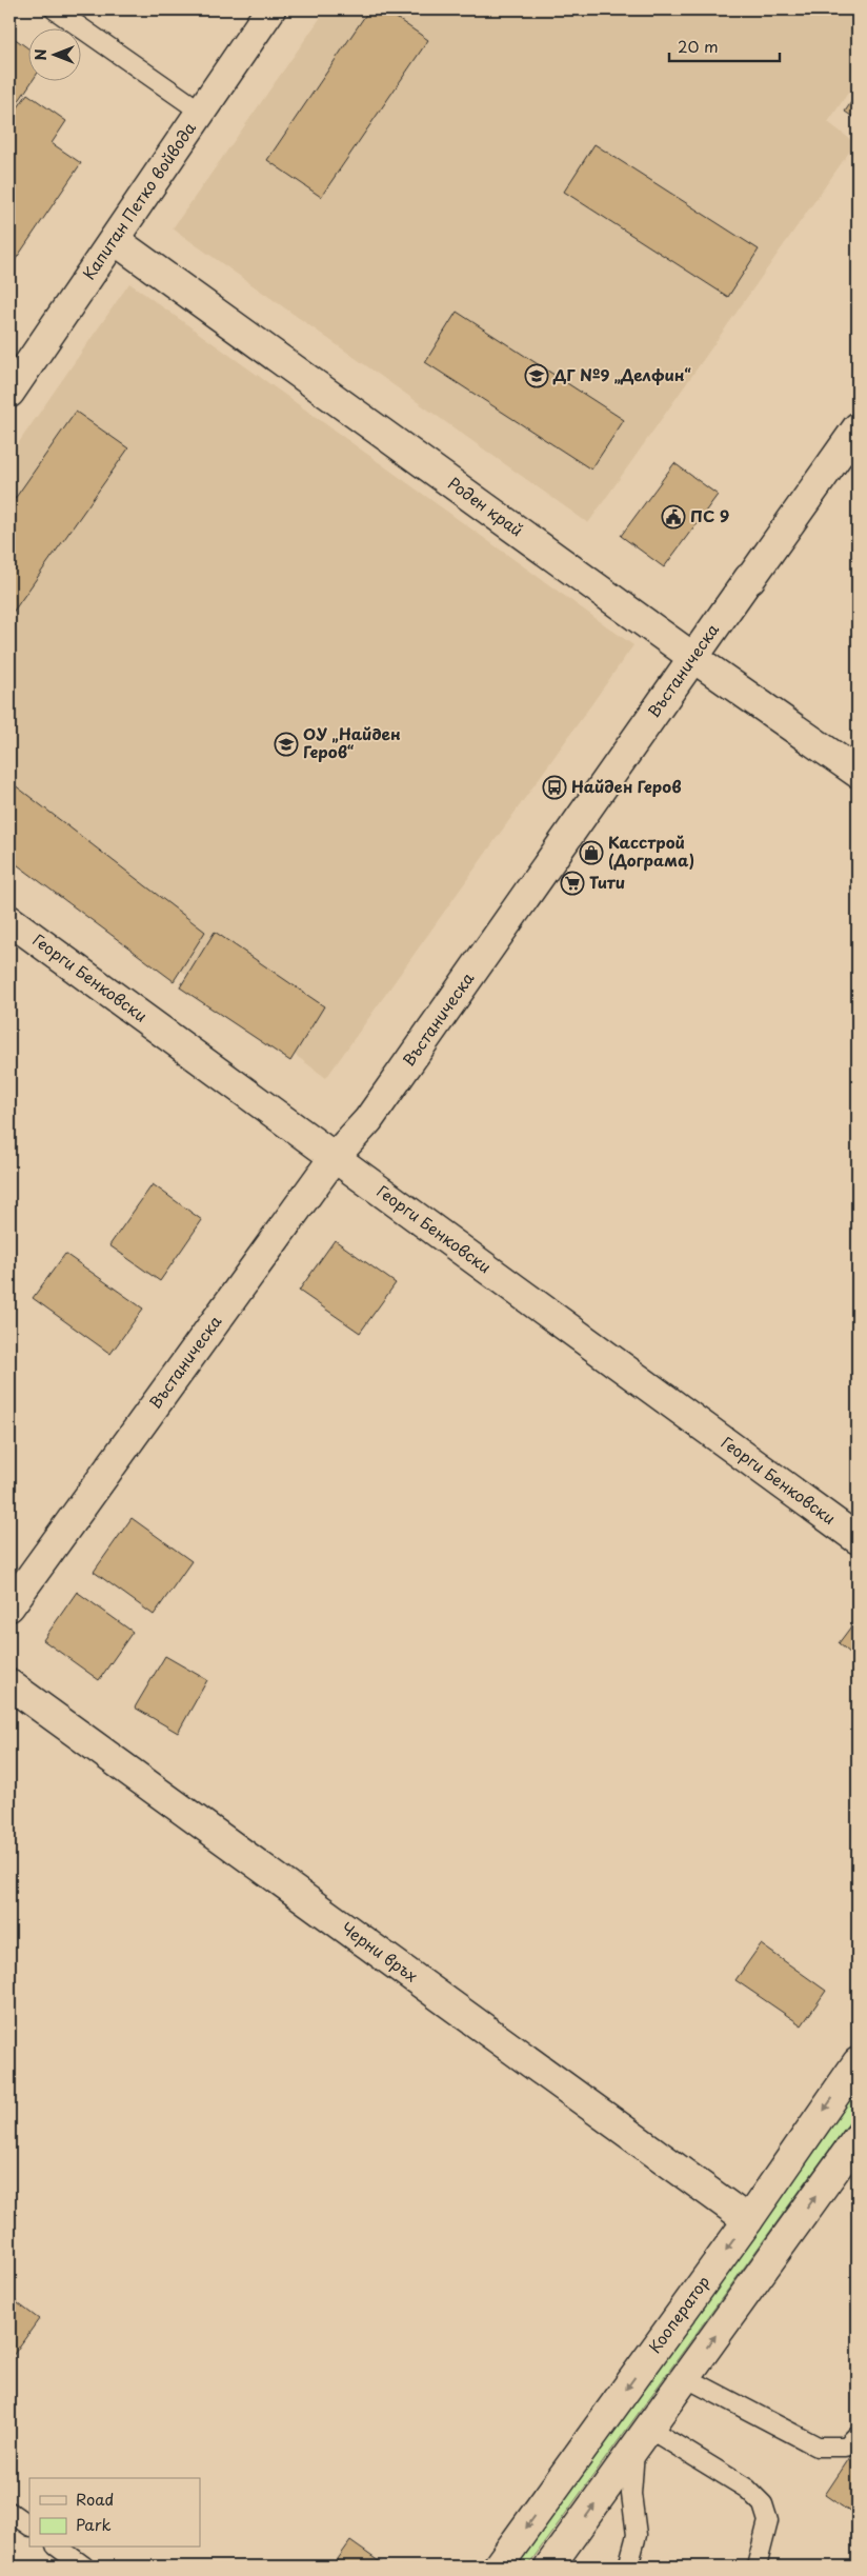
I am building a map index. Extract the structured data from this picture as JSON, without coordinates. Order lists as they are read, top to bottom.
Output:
{
  "streets": {
    "street": [
      "Капитан Петко войвода",
      "Роден край",
      "Въстаническа",
      "Георги Бенковски",
      "Черни връх",
      "Кооператор"
    ]
  },
  "crossings": [
    ["Капитан Петко войвода", "Роден край"],
    ["Роден край", "Въстаническа"],
    ["Въстаническа", "Георги Бенковски"],
    ["Черни връх", "Кооператор"]
  ],
  "places": {
    "school or university": ["ДГ №9 „Делфин“", "ОУ „Найден Геров“"],
    "public building": ["ПС 9"],
    "bus stop": ["Найден Геров"],
    "shop": ["Касстрой (Дограма)"],
    "supermarket": ["Тити"]
  },
  "legend": ["Road", "Park"],
  "scale_bar": "20 m",
  "north": "left"
}
